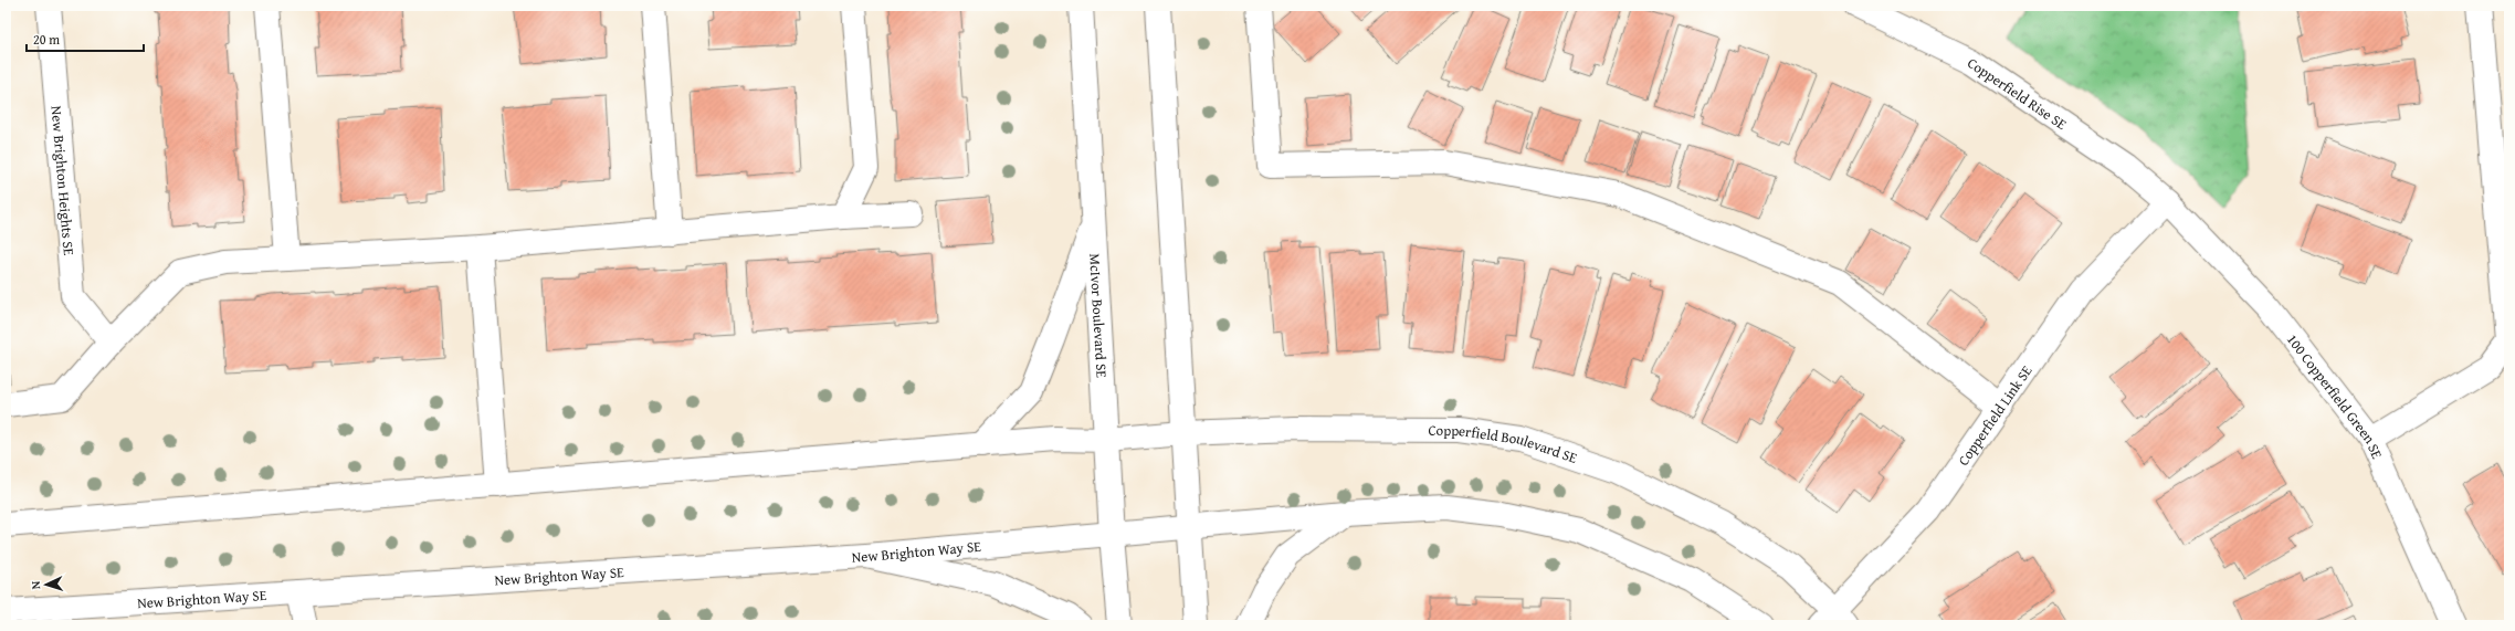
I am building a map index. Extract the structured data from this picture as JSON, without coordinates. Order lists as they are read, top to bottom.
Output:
{
  "streets": {
    "street": [
      "Copperfield Rise SE",
      "New Brighton Heights SE",
      "McIvor Boulevard SE",
      "100 Copperfield Green SE",
      "Copperfield Link SE",
      "Copperfield Boulevard SE",
      "New Brighton Way SE"
    ]
  },
  "crossings": [
    ["Copperfield Rise SE", "100 Copperfield Green SE"],
    ["Copperfield Rise SE", "Copperfield Link SE"],
    ["McIvor Boulevard SE", "Copperfield Boulevard SE"],
    ["McIvor Boulevard SE", "New Brighton Way SE"],
    ["100 Copperfield Green SE", "Copperfield Link SE"],
    ["Copperfield Link SE", "Copperfield Boulevard SE"]
  ],
  "scale_bar": "20 m",
  "north": "left"
}
